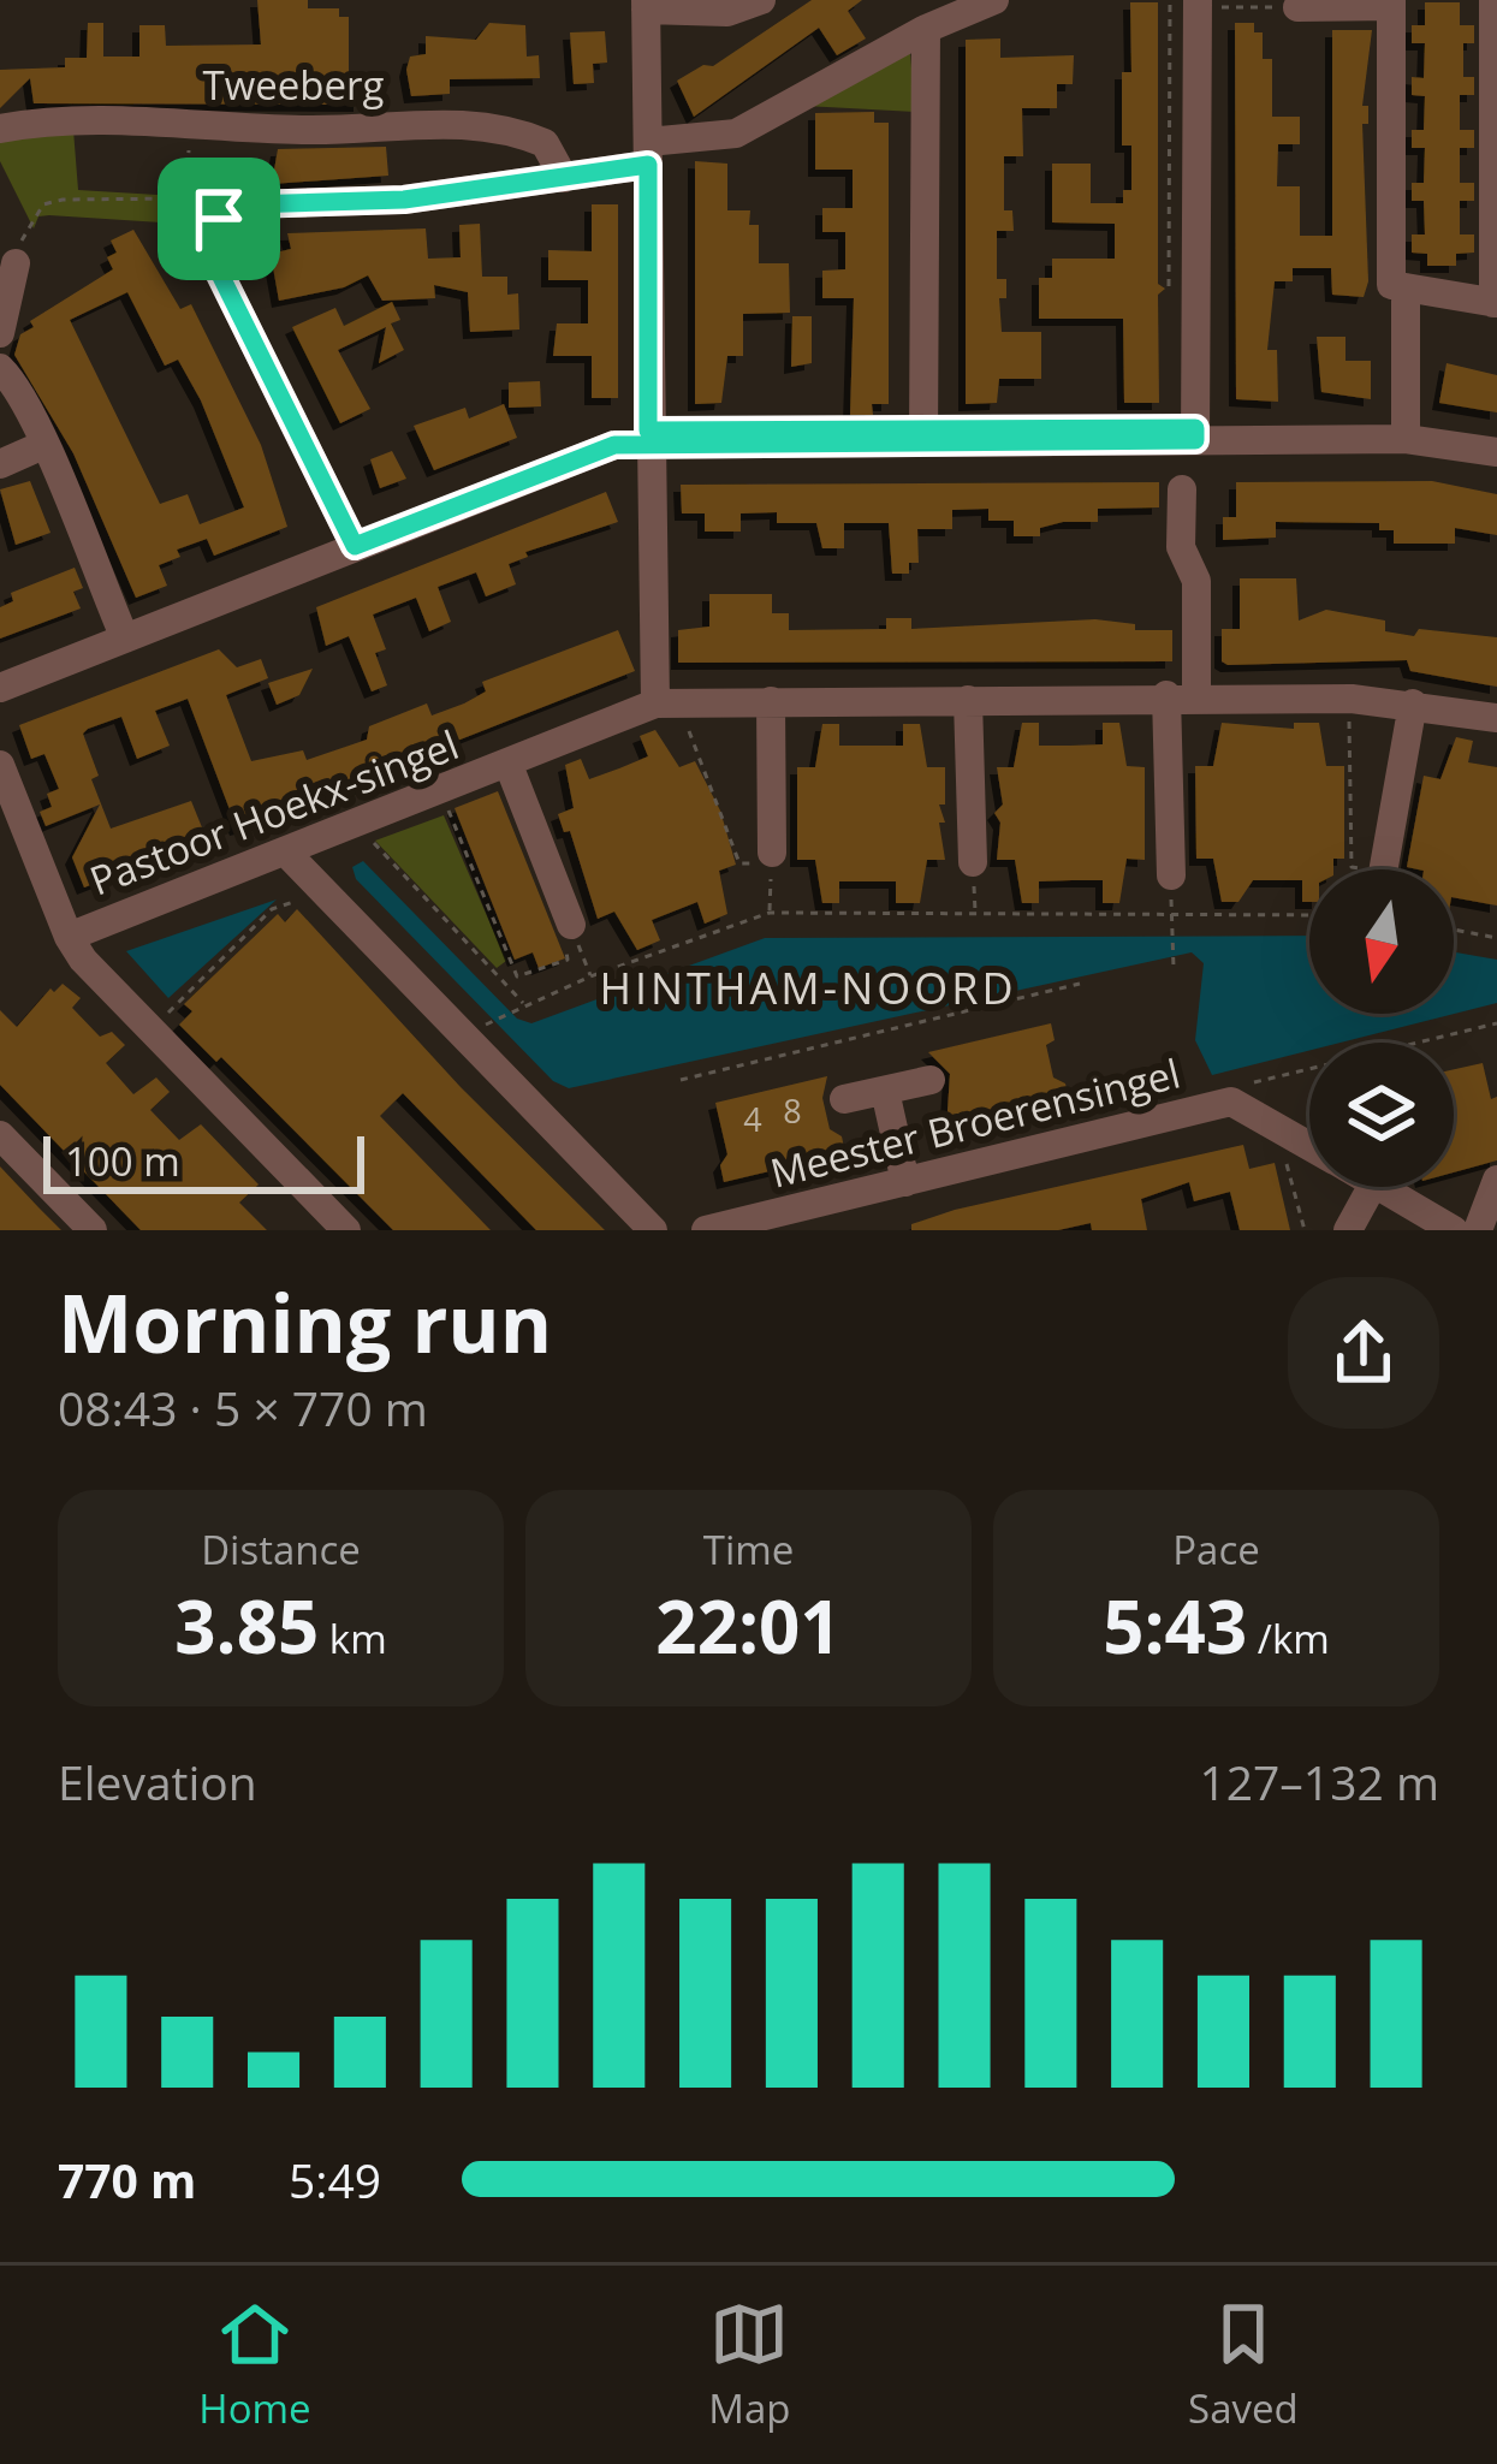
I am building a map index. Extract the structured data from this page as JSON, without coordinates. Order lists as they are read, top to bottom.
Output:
{
  "streets": {
    "street": ["Tweeberg", "Pastoor Hoekx-singel", "Meester Broerensingel"]
  },
  "districts": ["HINTHAM-NOORD"],
  "house_numbers": ["8", "4"],
  "scale_bar": "100 m",
  "north": "bottom",
  "page": {
    "scale": "100 m",
    "heading": ["Morning run", "08:43 · 5 × 770 m"],
    "stats": [
      ["Distance", "3.85 km"],
      ["Time", "22:01"],
      ["Pace", "5:43 /km"]
    ],
    "chart": ["Elevation", "127–132 m"],
    "list": [
      {
        "name": "770 m",
        "note": "5:49"
      }
    ],
    "tabs": ["Home", "Map", "Saved"]
  }
}
